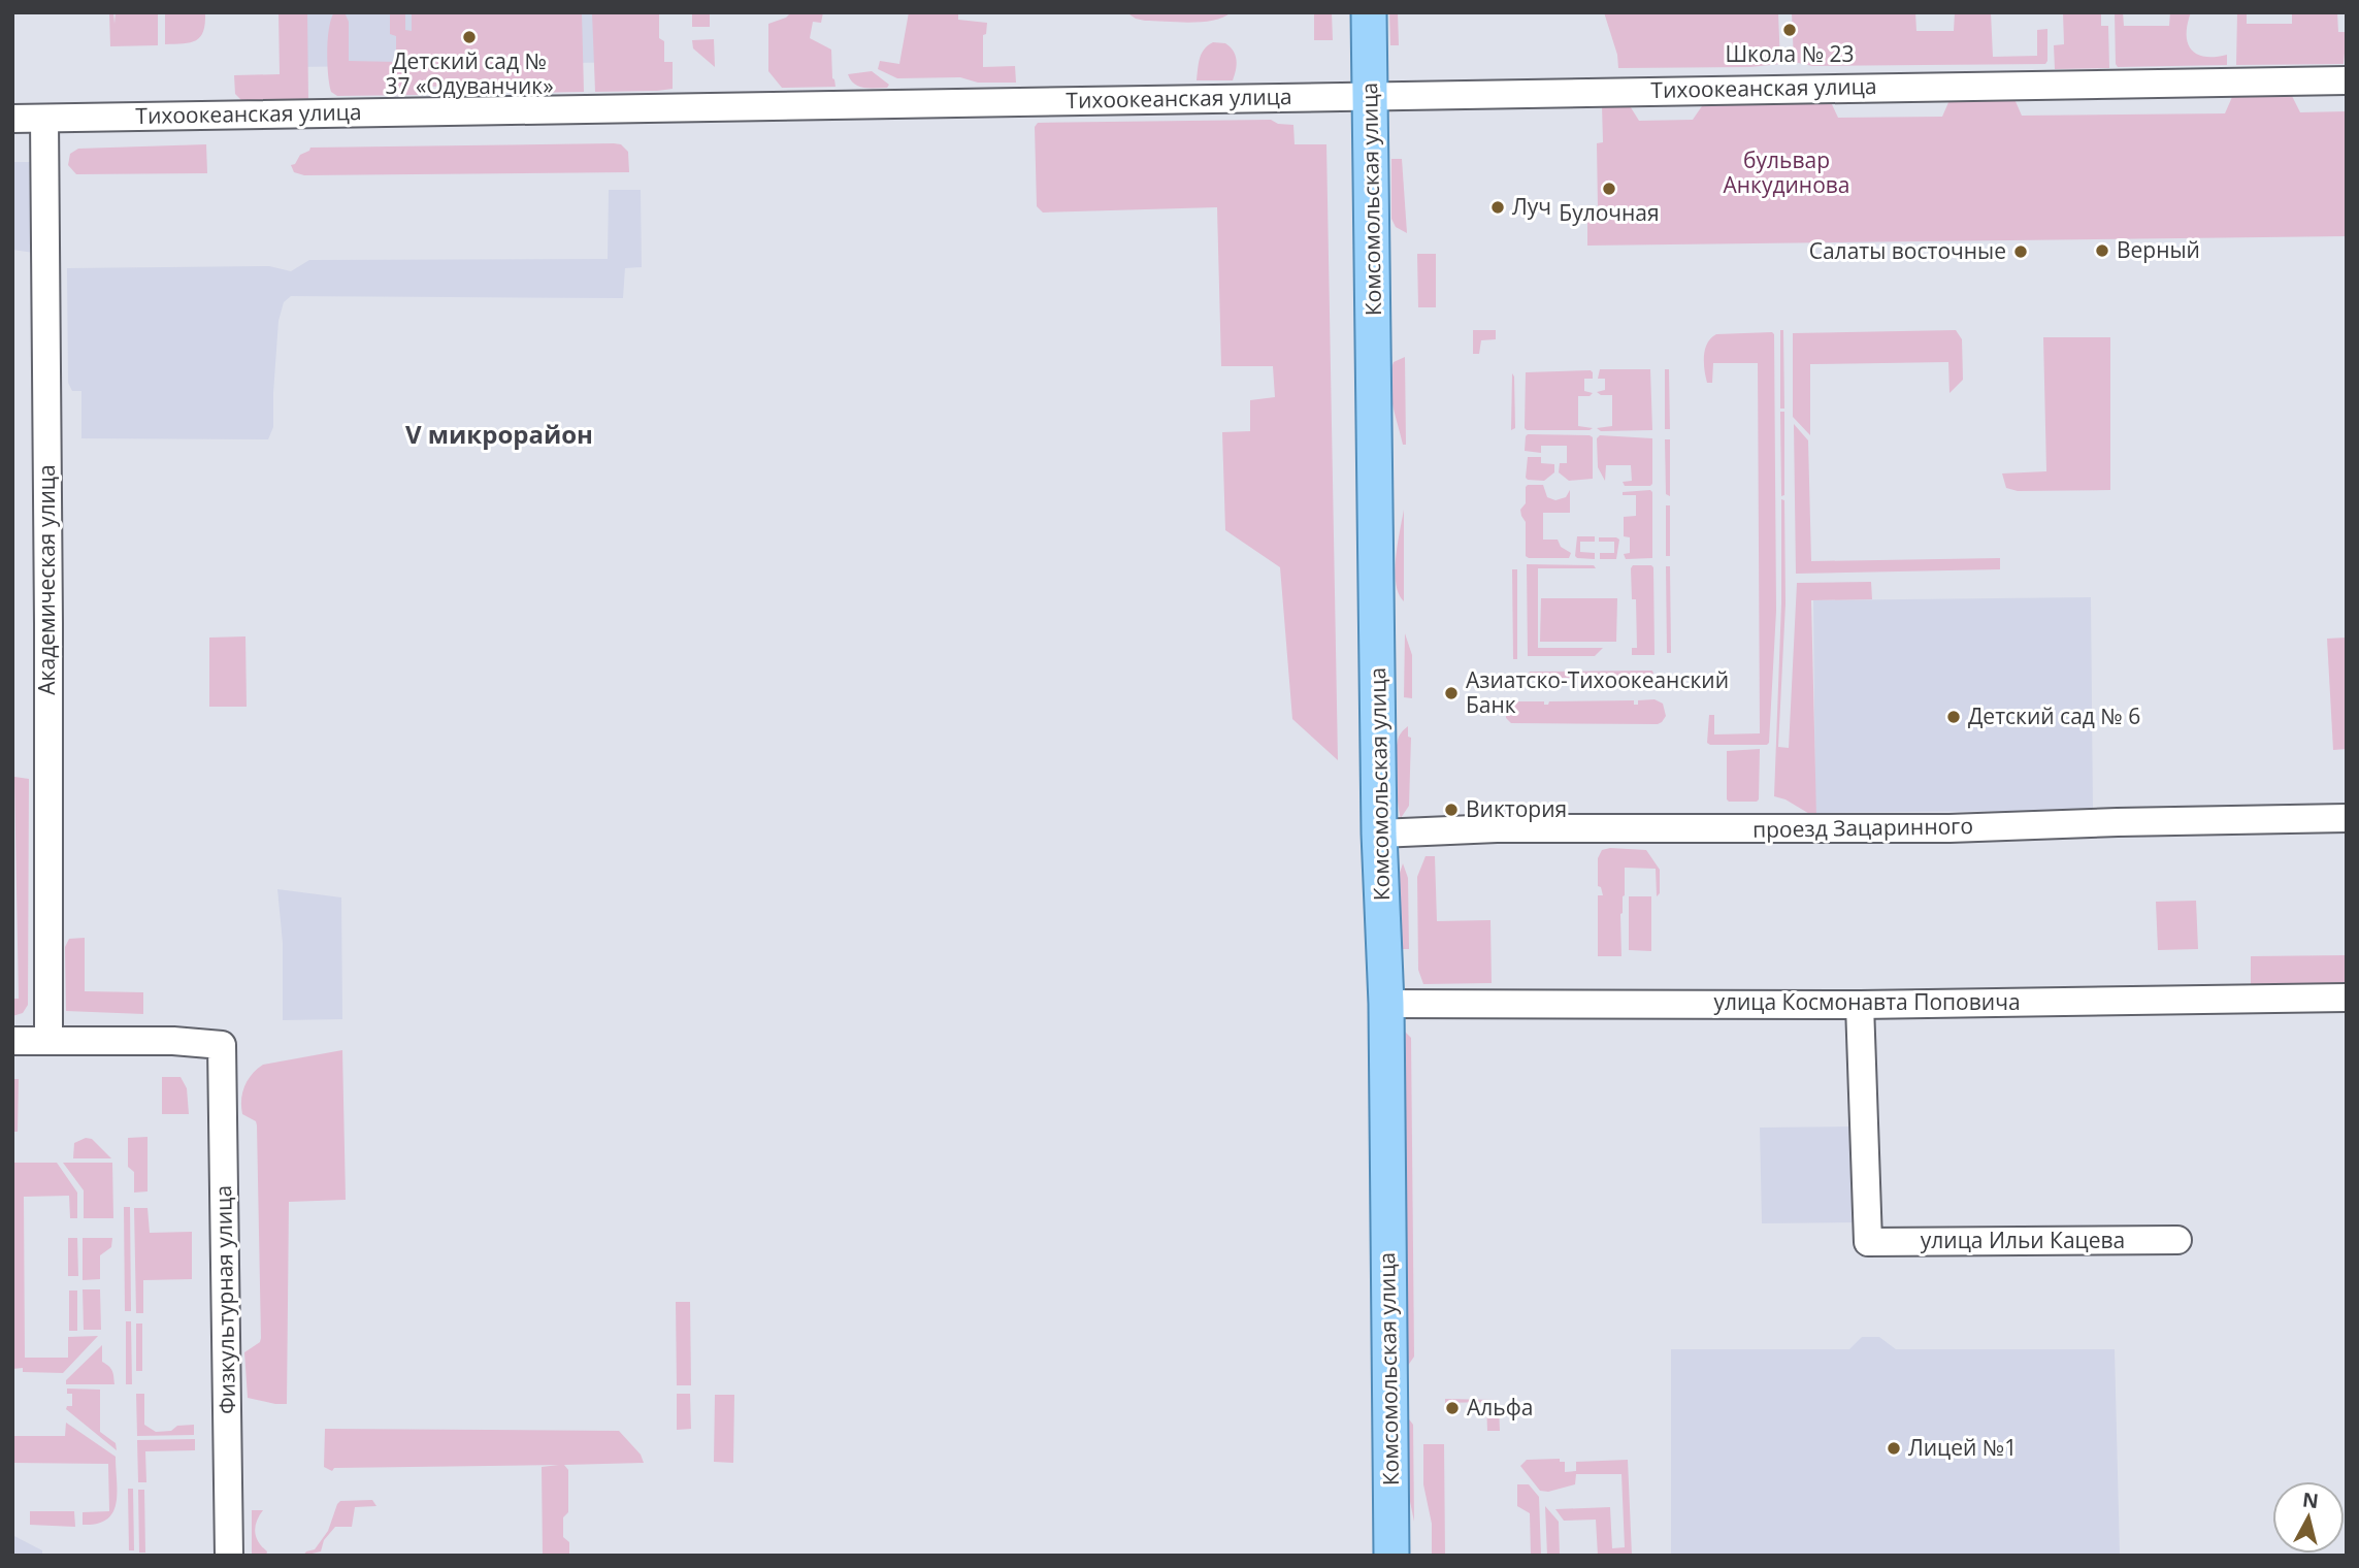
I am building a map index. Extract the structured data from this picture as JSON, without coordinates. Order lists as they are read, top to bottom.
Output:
{
  "streets": {
    "main road": ["Комсомольская улица"],
    "street": [
      "Тихоокеанская улица",
      "Академическая улица",
      "проезд Зацаринного",
      "улица Космонавта Поповича",
      "улица Ильи Кацева",
      "Физкультурная улица"
    ]
  },
  "crossings": [
    ["Тихоокеанская улица", "Комсомольская улица"],
    ["Тихоокеанская улица", "Академическая улица"],
    ["Комсомольская улица", "проезд Зацаринного"],
    ["Комсомольская улица", "улица Космонавта Поповича"],
    ["Академическая улица", "Физкультурная улица"],
    ["улица Космонавта Поповича", "улица Ильи Кацева"]
  ],
  "districts": ["V микрорайон"],
  "parks": ["бульвар Анкудинова"],
  "places": [
    "Школа № 23",
    "Детский сад № 37 «Одуванчик»",
    "Булочная",
    "Луч",
    "Верный",
    "Салаты восточные",
    "Азиатско-Тихоокеанский Банк",
    "Детский сад № 6",
    "Виктория",
    "Альфа",
    "Лицей №1"
  ],
  "north": "top"
}
